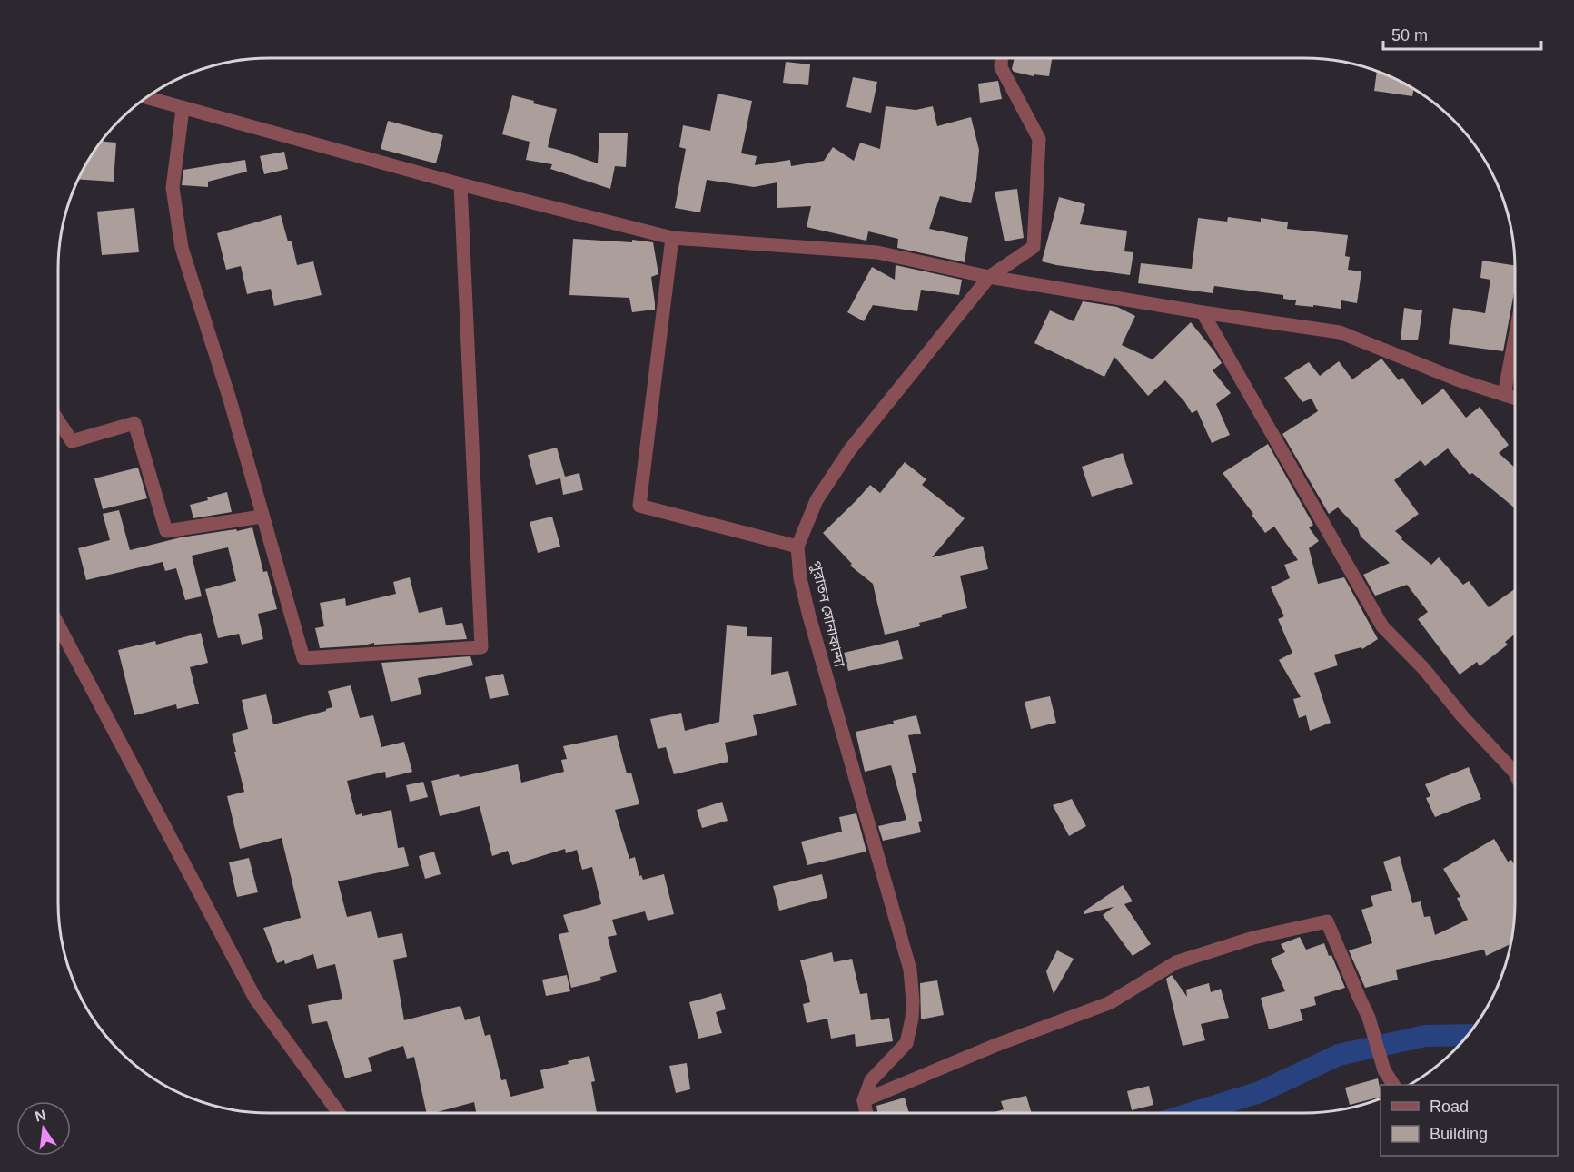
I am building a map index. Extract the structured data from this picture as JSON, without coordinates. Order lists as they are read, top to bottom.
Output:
{
  "streets": {
    "street": ["পুরাতন সোনাকান্দা"]
  },
  "legend": ["Road", "Building"],
  "scale_bar": "50 m",
  "north": "top"
}
